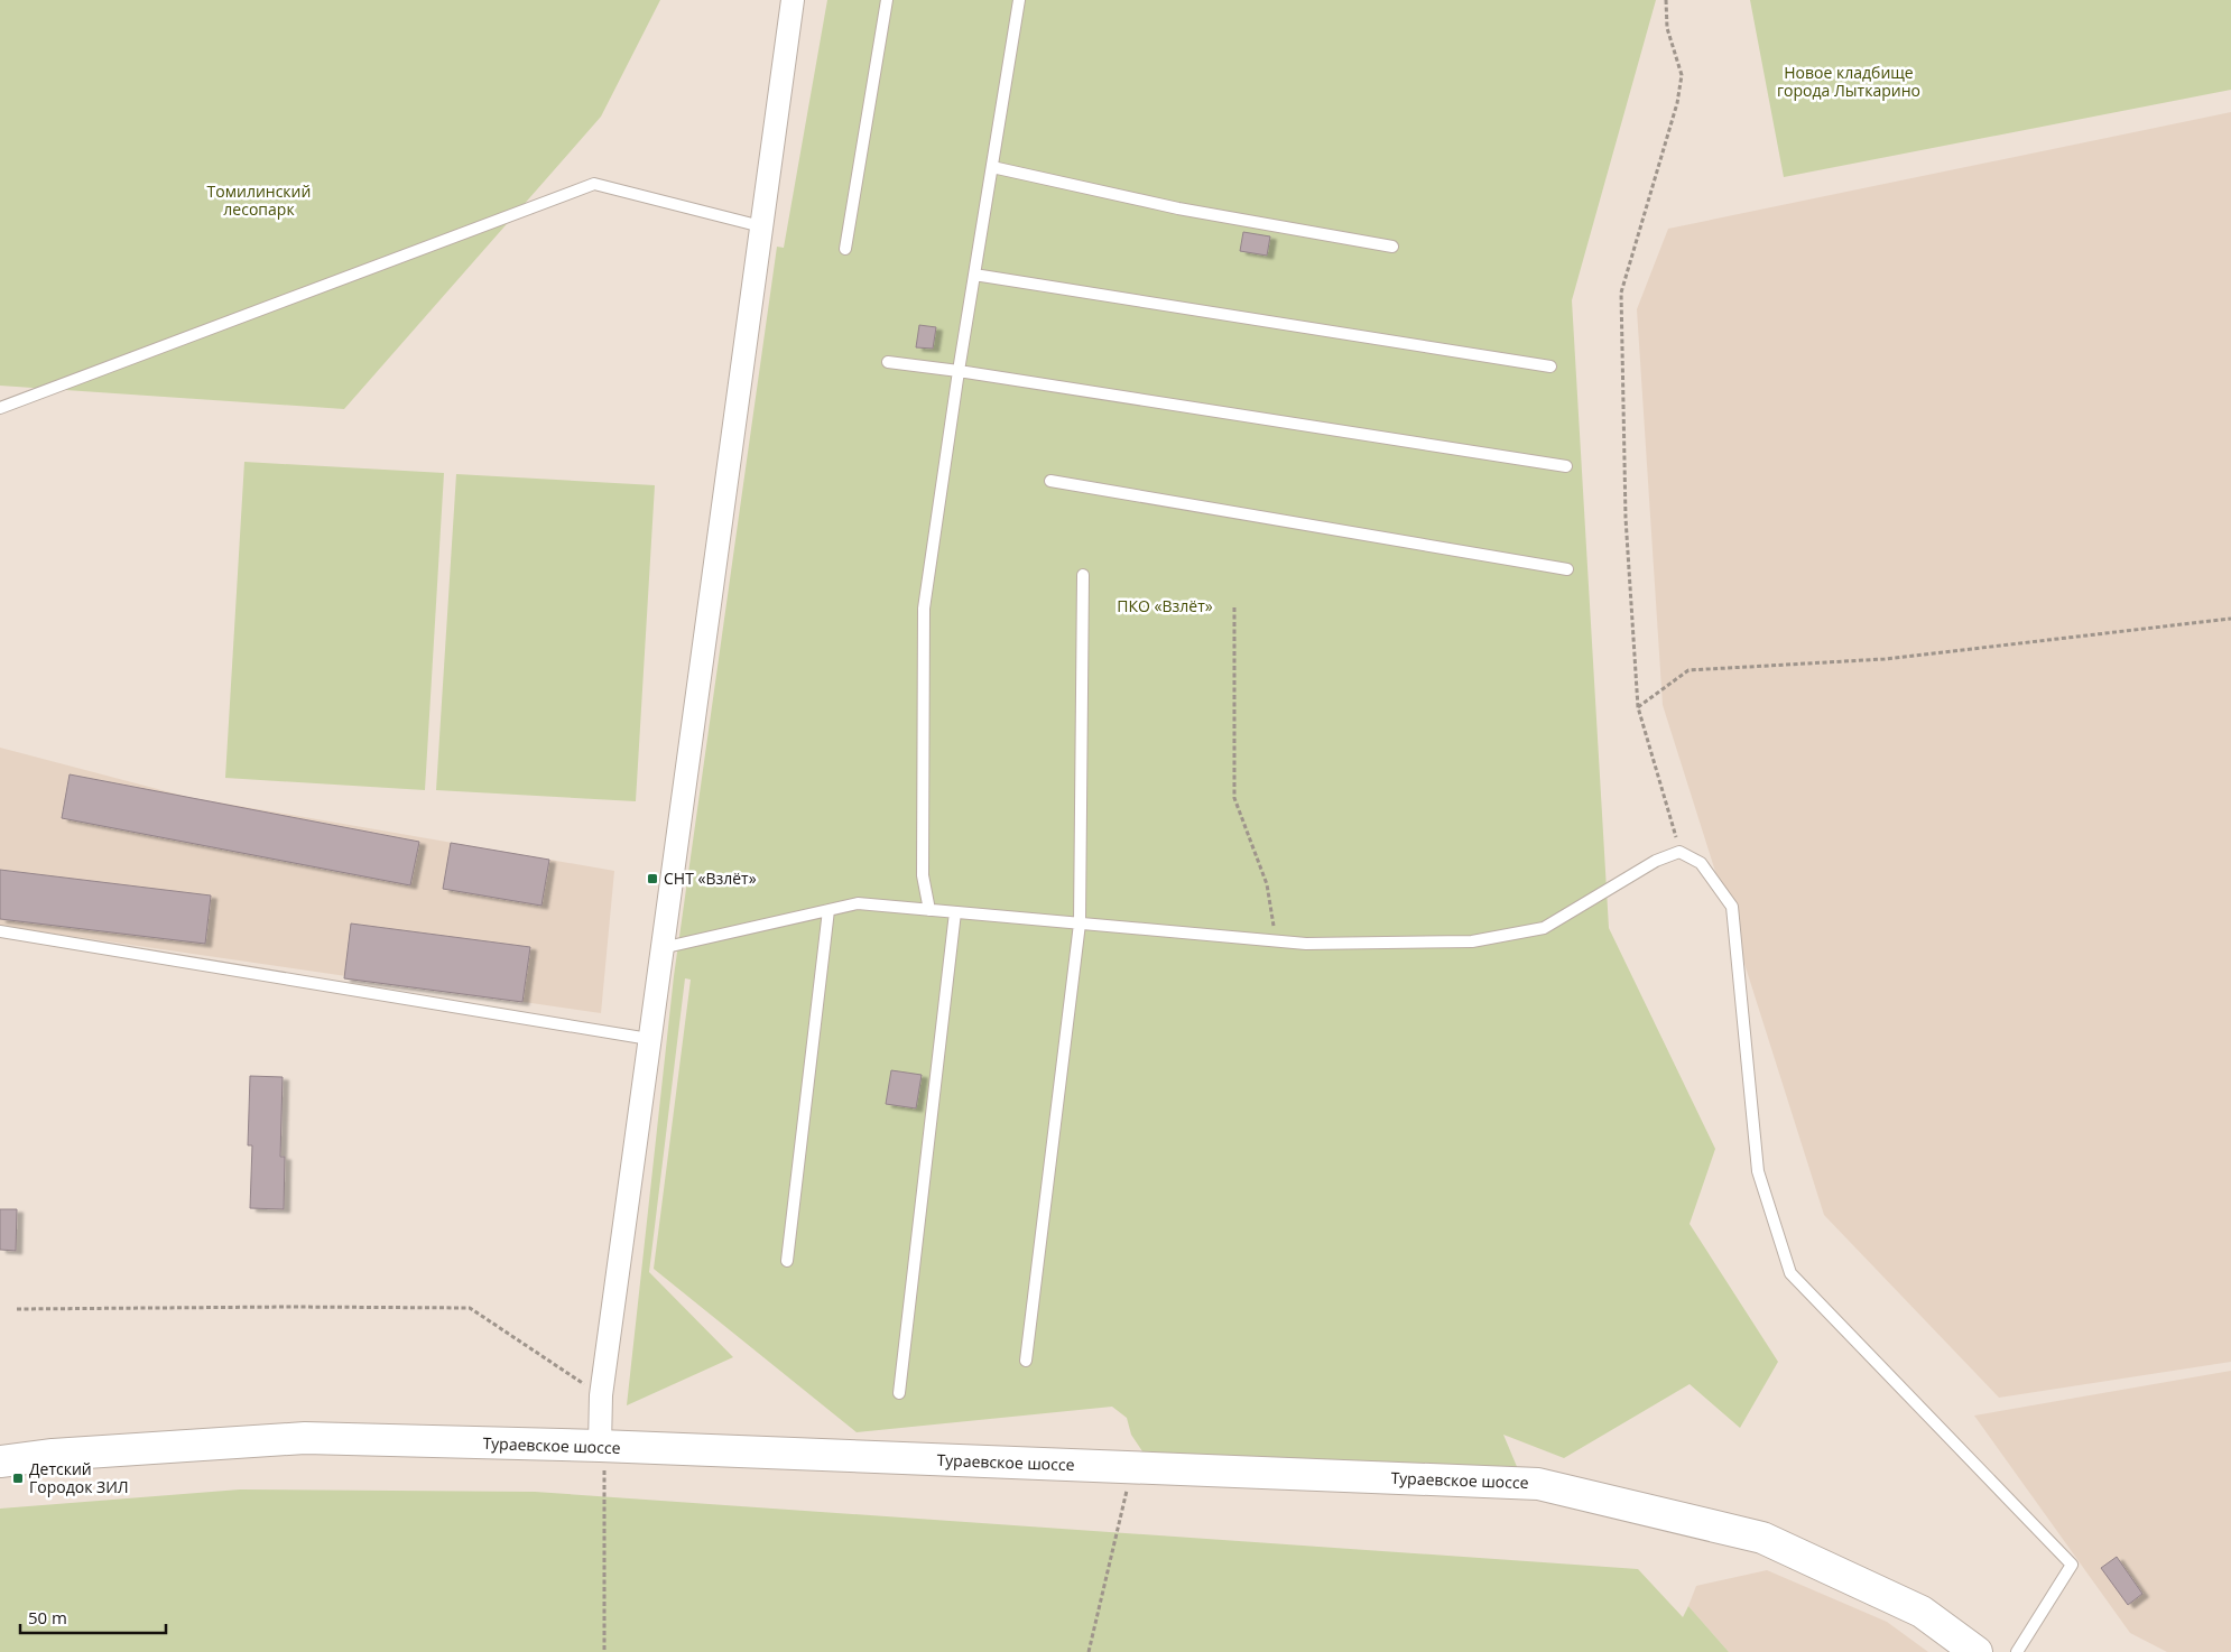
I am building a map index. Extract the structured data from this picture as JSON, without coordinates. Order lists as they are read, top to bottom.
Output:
{
  "streets": {
    "main road": ["Тураевское шоссе"]
  },
  "parks": ["Новое кладбище города Лыткарино", "Томилинский лесопарк", "ПКО «Взлёт»"],
  "places": {
    "transit": ["СНТ «Взлёт»", "Детский Городок ЗИЛ"]
  },
  "scale_bar": "50 m"
}
